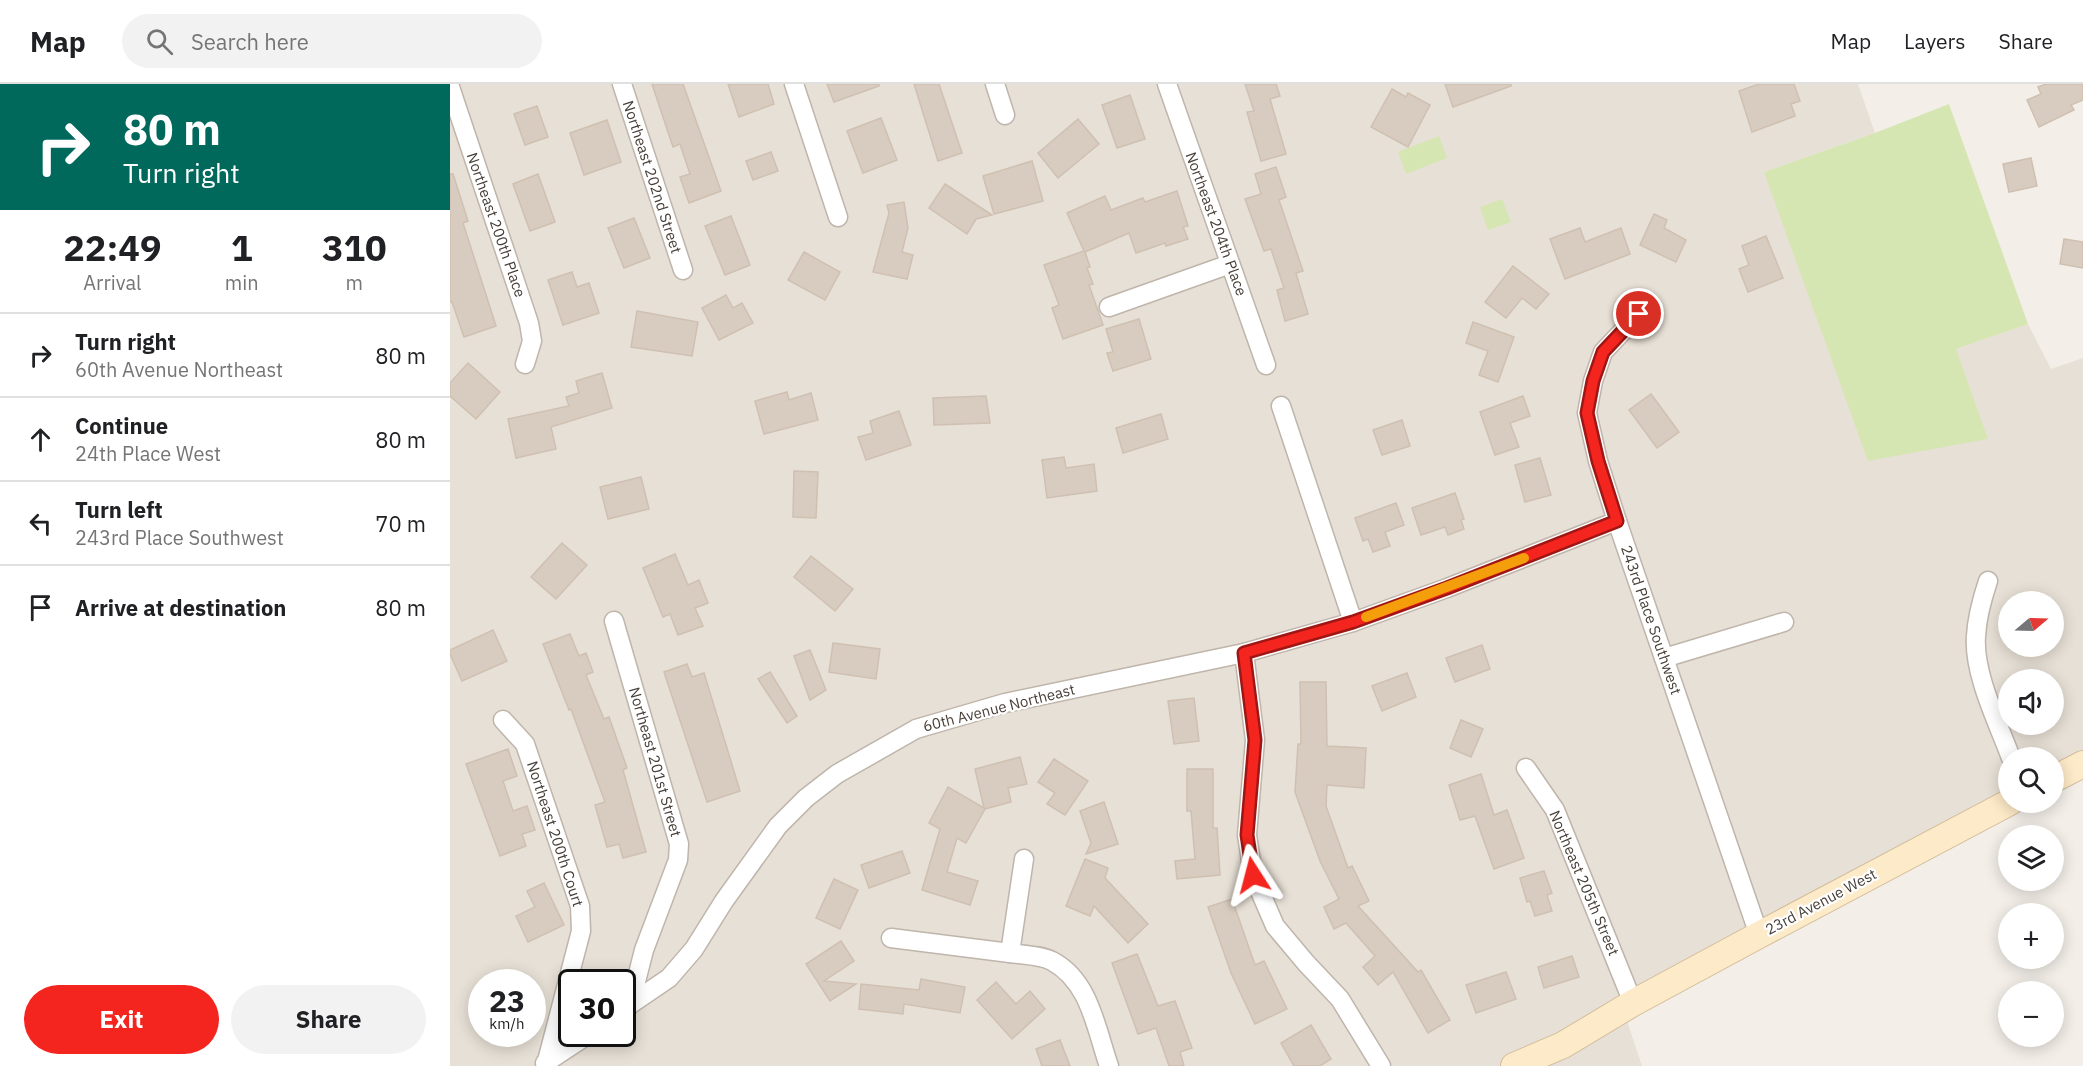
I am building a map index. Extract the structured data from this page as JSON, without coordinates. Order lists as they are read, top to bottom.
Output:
{
  "streets": {
    "street": [
      "Northeast 202nd Street",
      "Northeast 204th Place",
      "Northeast 200th Place",
      "243rd Place Southwest",
      "60th Avenue Northeast",
      "Northeast 201st Street",
      "Northeast 200th Court",
      "Northeast 205th Street",
      "23rd Avenue West"
    ]
  },
  "crossings": [
    ["243rd Place Southwest", "60th Avenue Northeast"],
    ["243rd Place Southwest", "23rd Avenue West"],
    ["Northeast 205th Street", "23rd Avenue West"]
  ],
  "north": "right",
  "page": {
    "header": "Map",
    "search": "Search here",
    "nav": ["Map", "Layers", "Share"],
    "turn": ["80 m", "Turn right"],
    "eta": [
      "22:49",
      "Arrival",
      "1",
      "min",
      "310",
      "m"
    ],
    "list": [
      {
        "name": "Turn right",
        "note": "60th Avenue Northeast",
        "value": "80 m"
      },
      {
        "name": "Continue",
        "note": "24th Place West",
        "value": "80 m"
      },
      {
        "name": "Turn left",
        "note": "243rd Place Southwest",
        "value": "70 m"
      },
      {
        "name": "Arrive at destination",
        "value": "80 m"
      }
    ],
    "map_buttons": ["+", "−"],
    "speed": "23 km/h",
    "limit": "30",
    "buttons": ["Exit", "Share"]
  }
}
